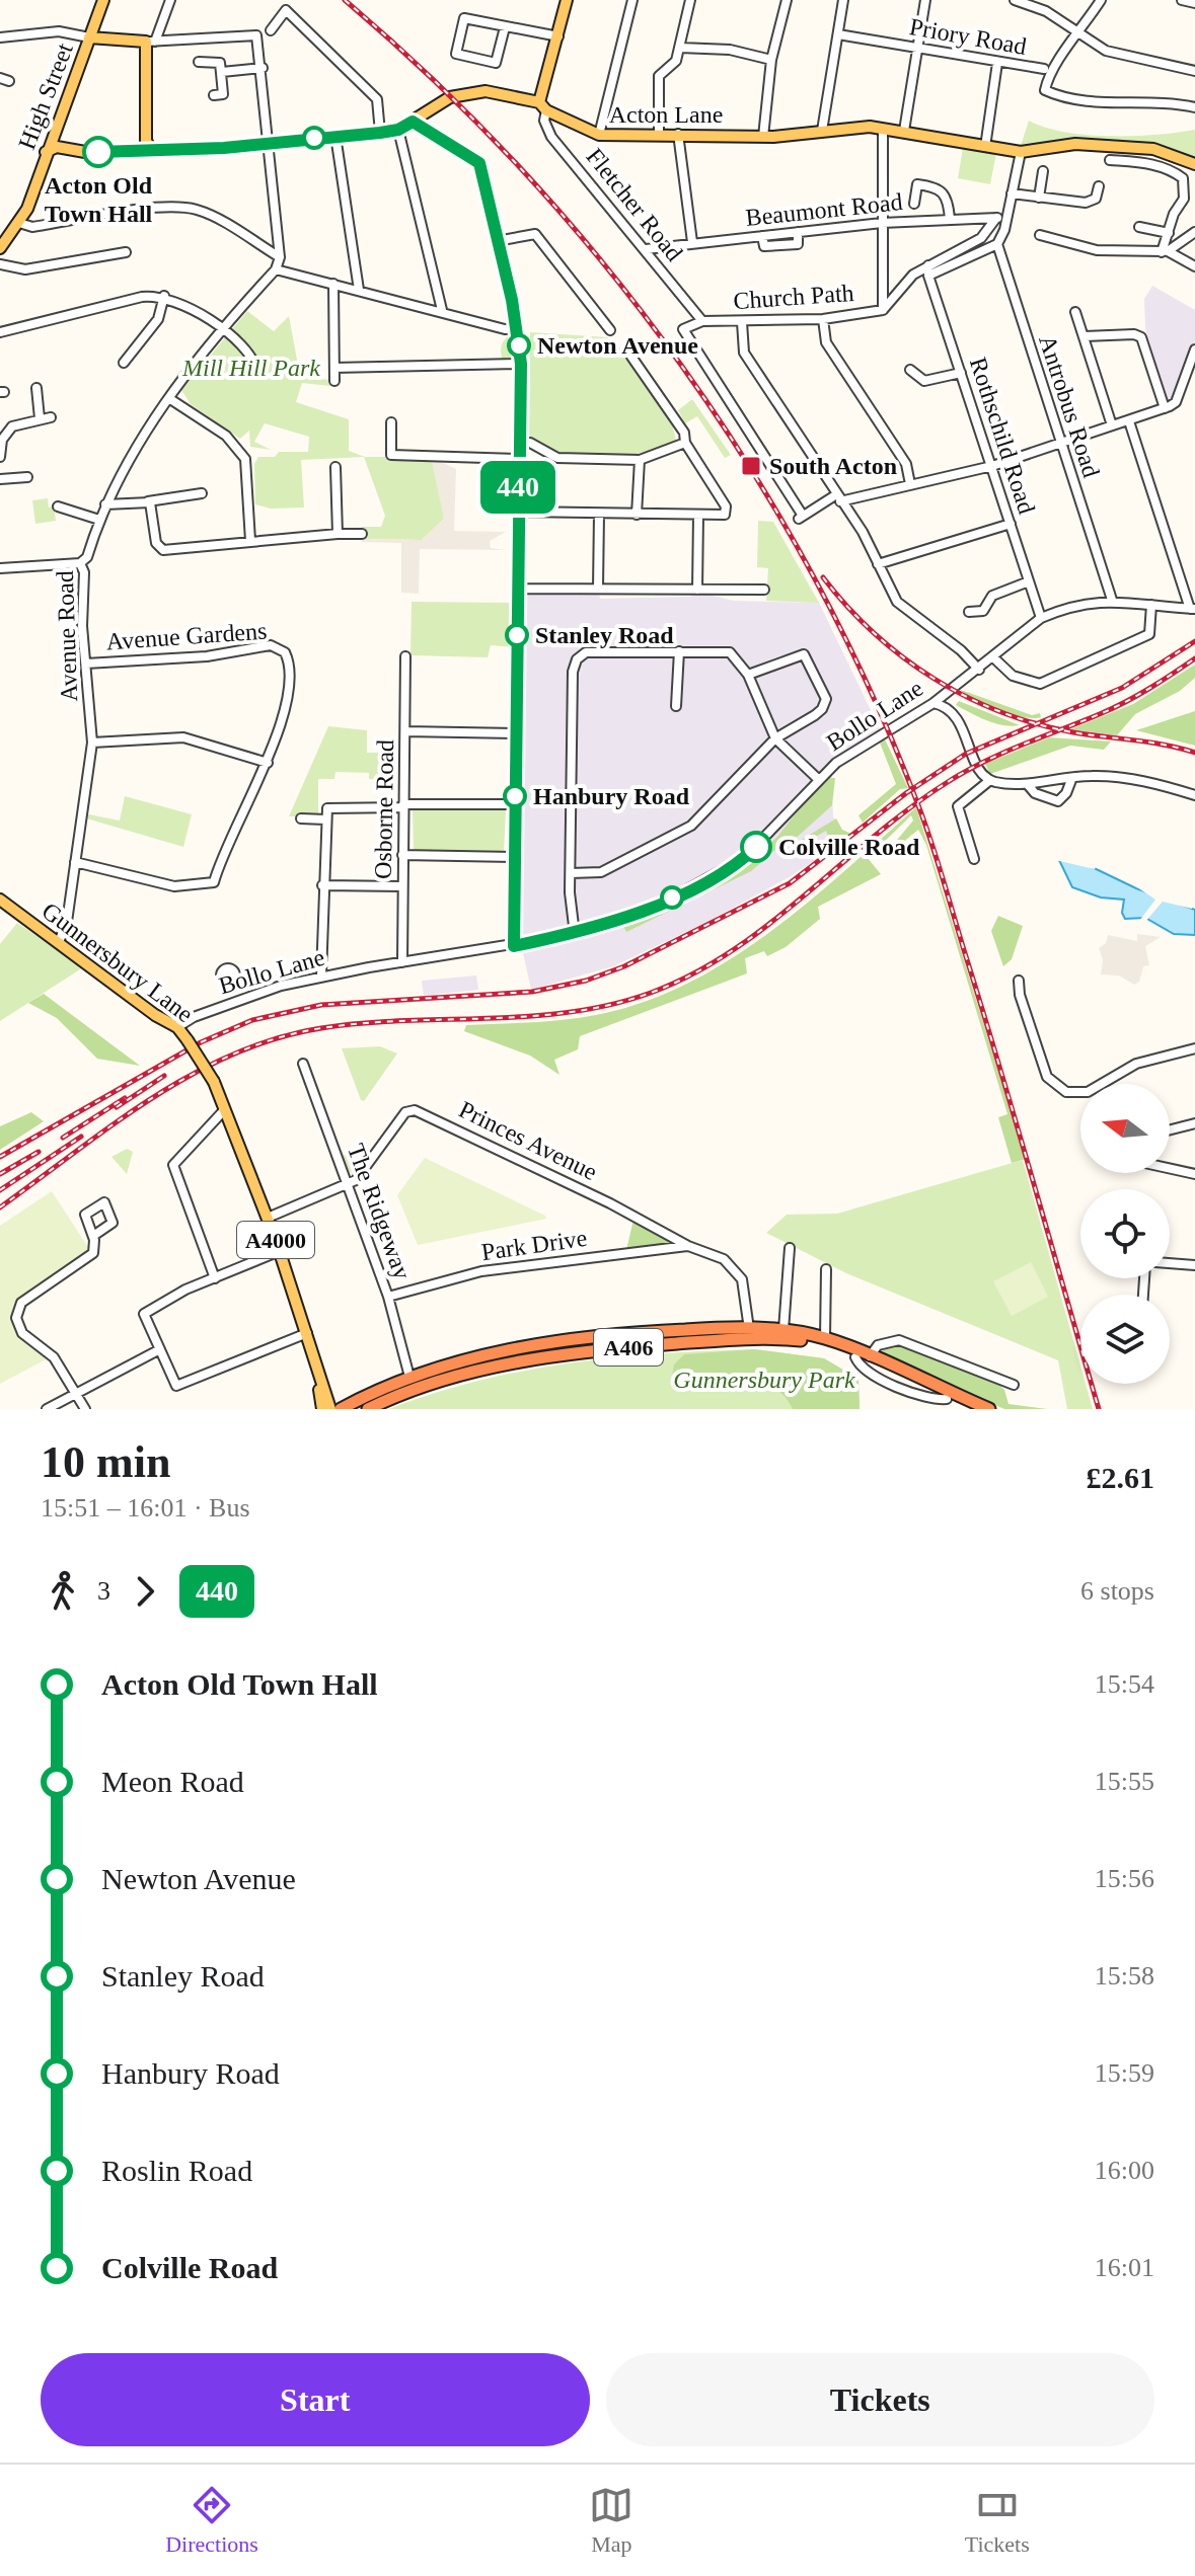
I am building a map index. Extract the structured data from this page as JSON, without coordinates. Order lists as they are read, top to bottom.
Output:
{
  "streets": {
    "highway": ["A406"],
    "main road": [
      "High Street",
      "Acton Lane",
      "Gunnersbury Lane",
      "A4000"
    ],
    "street": [
      "Priory Road",
      "Fletcher Road",
      "Beaumont Road",
      "Church Path",
      "Antrobus Road",
      "Rothschild Road",
      "Avenue Road",
      "Avenue Gardens",
      "Bollo Lane",
      "Osborne Road",
      "Princes Avenue",
      "The Ridgeway",
      "Park Drive"
    ]
  },
  "crossings": [
    ["High Street", "Acton Lane"],
    ["Acton Lane", "Fletcher Road"],
    ["Acton Lane", "Avenue Road"],
    ["Fletcher Road", "Beaumont Road"],
    ["Fletcher Road", "Church Path"],
    ["Beaumont Road", "Church Path"],
    ["Church Path", "Rothschild Road"],
    ["Antrobus Road", "Bollo Lane"],
    ["Rothschild Road", "Bollo Lane"],
    ["Avenue Road", "Avenue Gardens"],
    ["Avenue Road", "Gunnersbury Lane"],
    ["Bollo Lane", "Osborne Road"],
    ["Bollo Lane", "Gunnersbury Lane"],
    ["Gunnersbury Lane", "Princes Avenue"],
    ["Princes Avenue", "The Ridgeway"],
    ["Princes Avenue", "Park Drive"],
    ["Princes Avenue", "A406"],
    ["The Ridgeway", "Park Drive"],
    ["The Ridgeway", "A406"]
  ],
  "parks": ["Mill Hill Park", "Gunnersbury Park"],
  "places": {
    "other": [
      "Acton Old Town Hall",
      "Newton Avenue",
      "Stanley Road",
      "Hanbury Road",
      "Colville Road"
    ],
    "transit": ["South Acton"]
  },
  "lines": ["bus line 440"],
  "north": "left",
  "page": {
    "on_map": "440",
    "heading": ["10 min", "15:51 – 16:01 · Bus", "£2.61"],
    "legs": ["3", "440", "6 stops"],
    "list": [
      {
        "name": "Acton Old Town Hall",
        "value": "15:54"
      },
      {
        "name": "Meon Road",
        "value": "15:55"
      },
      {
        "name": "Newton Avenue",
        "value": "15:56"
      },
      {
        "name": "Stanley Road",
        "value": "15:58"
      },
      {
        "name": "Hanbury Road",
        "value": "15:59"
      },
      {
        "name": "Roslin Road",
        "value": "16:00"
      },
      {
        "name": "Colville Road",
        "value": "16:01"
      }
    ],
    "buttons": ["Start", "Tickets"],
    "tabs": ["Directions", "Map", "Tickets"]
  }
}
